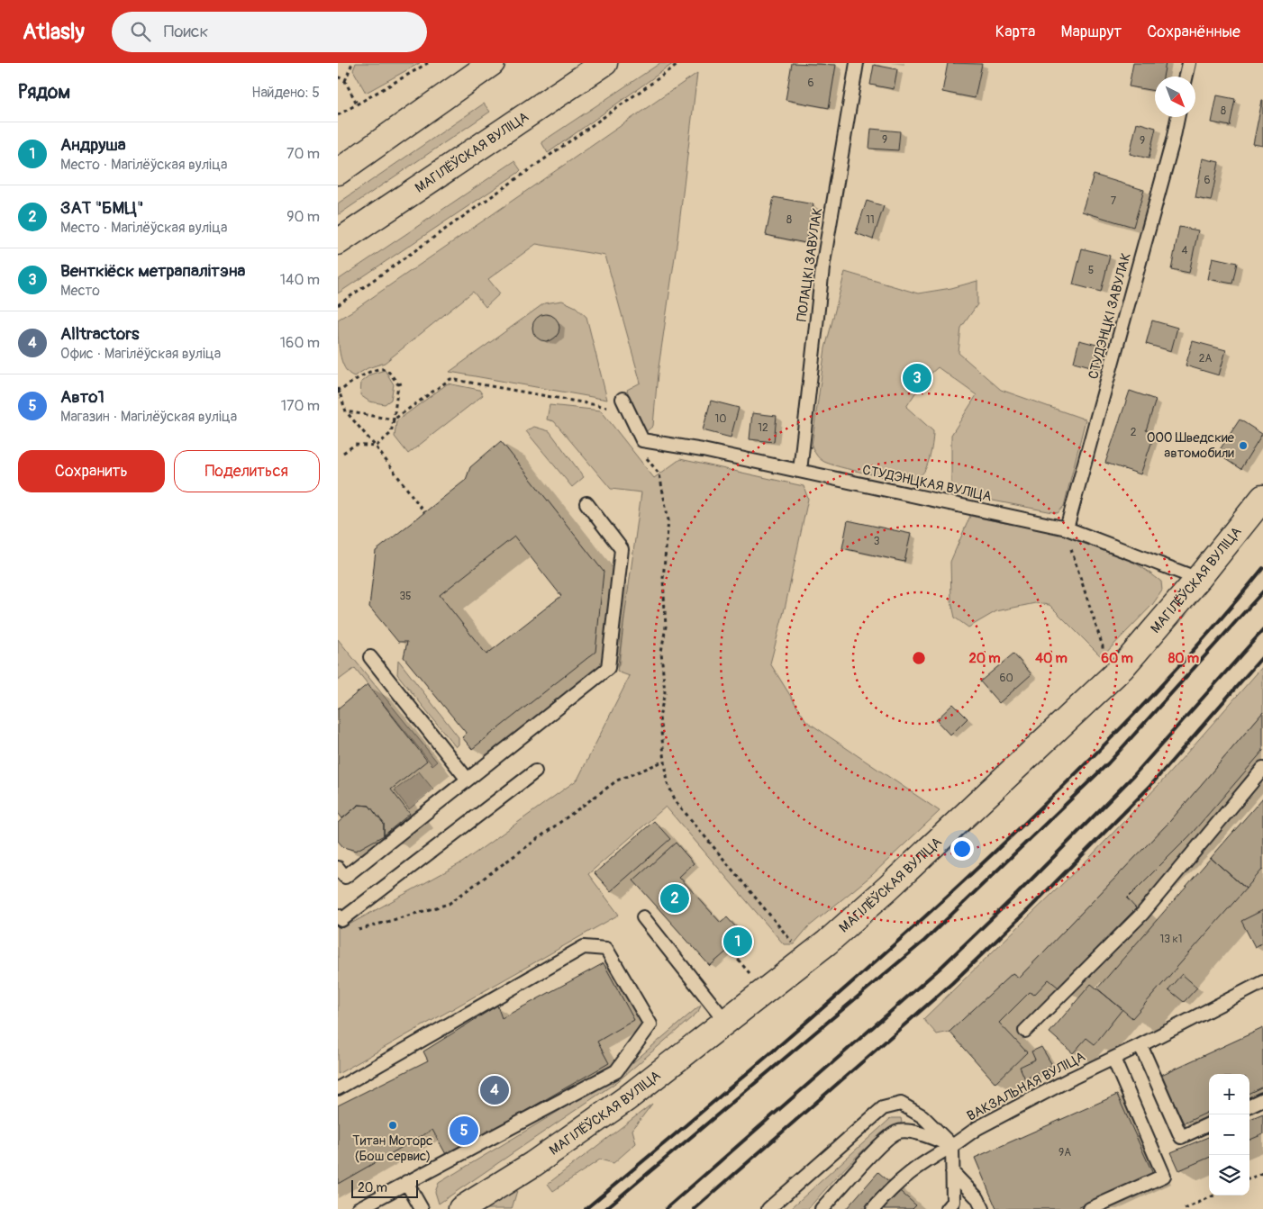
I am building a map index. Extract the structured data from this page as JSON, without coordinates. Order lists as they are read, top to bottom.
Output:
{
  "streets": {
    "street": ["МАГІЛЁЎСКАЯ ВУЛІЦА"],
    "lane": [
      "ПОЛАЦКІ ЗАВУЛАК",
      "СТУДЭНЦКІ ЗАВУЛАК",
      "СТУДЭНЦКАЯ ВУЛІЦА",
      "ВАКЗАЛЬНАЯ ВУЛІЦА"
    ]
  },
  "crossings": [
    ["МАГІЛЁЎСКАЯ ВУЛІЦА", "СТУДЭНЦКАЯ ВУЛІЦА"],
    ["ПОЛАЦКІ ЗАВУЛАК", "СТУДЭНЦКАЯ ВУЛІЦА"],
    ["СТУДЭНЦКІ ЗАВУЛАК", "СТУДЭНЦКАЯ ВУЛІЦА"]
  ],
  "places": ["ООО Шведские автомобили", "Титан Моторс (Бош сервис)"],
  "house_numbers": [
    "6",
    "8",
    "9",
    "9",
    "6",
    "7",
    "8",
    "11",
    "4",
    "5",
    "2А",
    "10",
    "12",
    "2",
    "3",
    "35",
    "60",
    "13 к1",
    "9А"
  ],
  "scale_bar": "20 m",
  "north": "bottom right",
  "page": {
    "header": "Atlasly",
    "search": "Поиск",
    "nav": ["Карта", "Маршрут", "Сохранённые"],
    "heading": ["Рядом", "Найдено: 5"],
    "list": [
      {
        "mark": "1",
        "name": "Андруша",
        "note": "Место · Магілёўская вуліца",
        "value": "70 m"
      },
      {
        "mark": "2",
        "name": "ЗАТ \"БМЦ\"",
        "note": "Место · Магілёўская вуліца",
        "value": "90 m"
      },
      {
        "mark": "3",
        "name": "Венткіёск метрапалітэна",
        "note": "Место",
        "value": "140 m"
      },
      {
        "mark": "4",
        "name": "Alltractors",
        "note": "Офис · Магілёўская вуліца",
        "value": "160 m"
      },
      {
        "mark": "5",
        "name": "Авто1",
        "note": "Магазин · Магілёўская вуліца",
        "value": "170 m"
      }
    ],
    "pins": [
      "3",
      "2",
      "1",
      "4",
      "5"
    ],
    "buttons": ["Сохранить", "Поделиться"],
    "map_buttons": ["+", "−"],
    "scale": "20 m"
  },
  "rings": [
    "20 m",
    "40 m",
    "60 m",
    "80 m"
  ]
}
